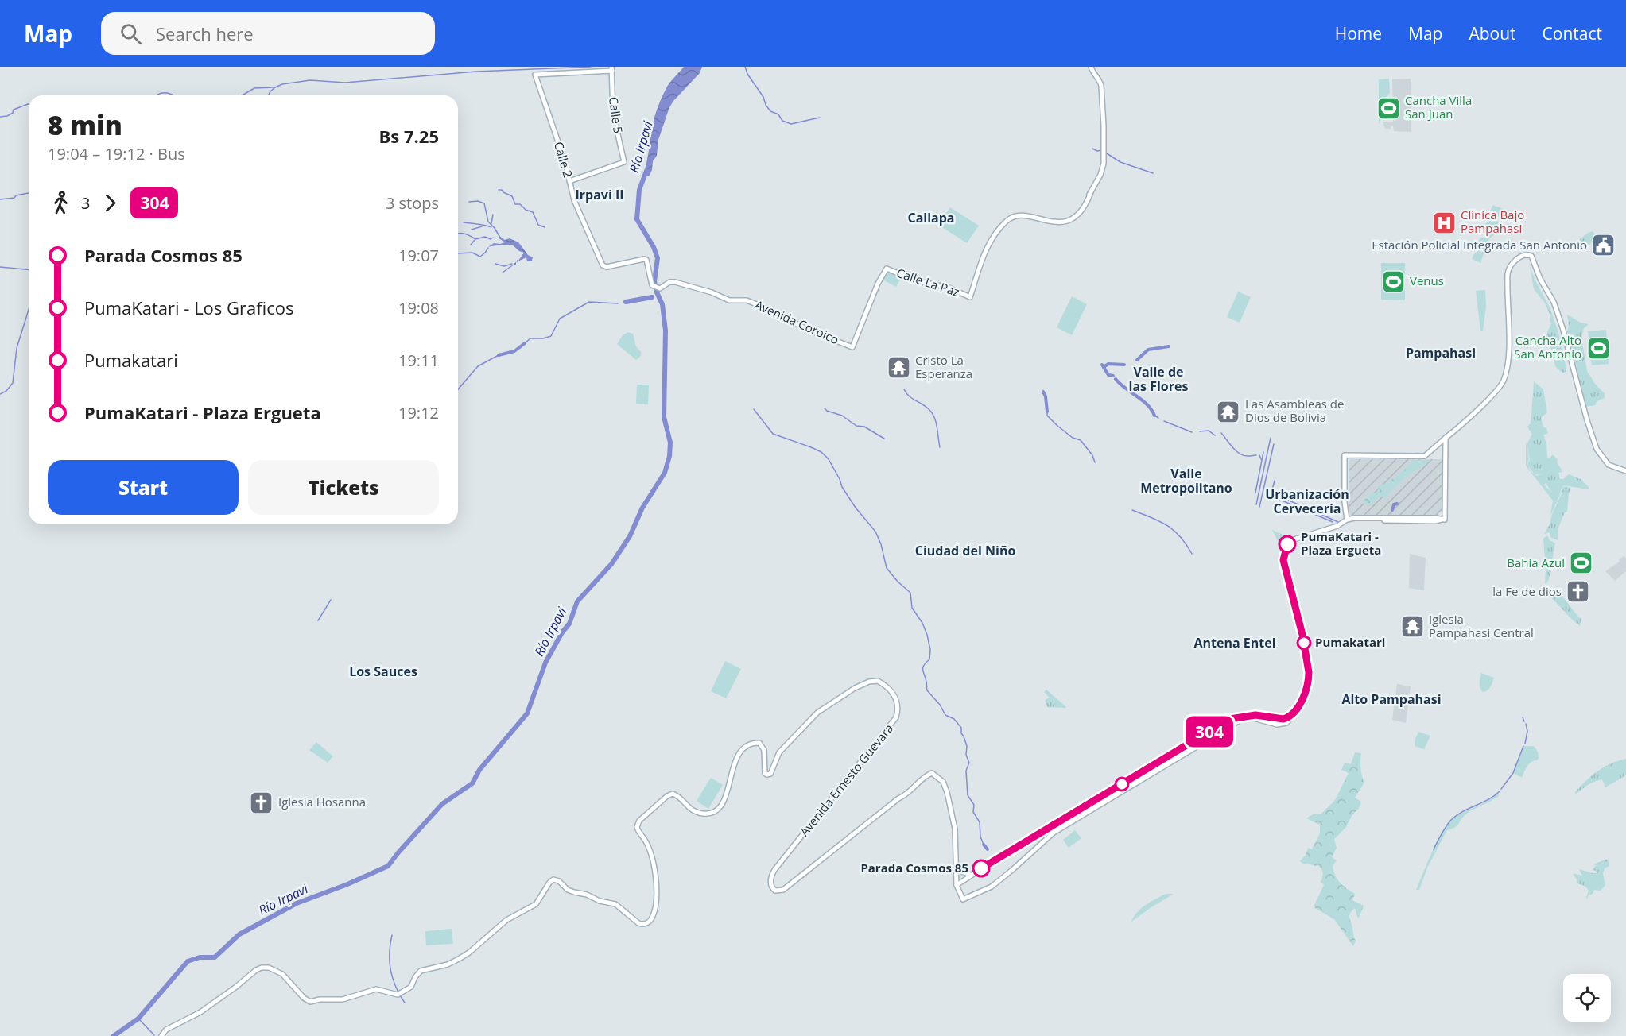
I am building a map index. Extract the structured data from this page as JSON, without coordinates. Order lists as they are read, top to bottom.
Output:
{
  "streets": {
    "main road": [
      "Calle 5",
      "Calle 2",
      "Calle La Paz",
      "Avenida Coroico",
      "Avenida Ernesto Guevara"
    ]
  },
  "crossings": [
    ["Calle 5", "Calle 2"],
    ["Calle 2", "Avenida Coroico"],
    ["Calle La Paz", "Avenida Coroico"]
  ],
  "districts": [
    "Irpavi II",
    "Callapa",
    "Pampahasi",
    "Valle de las Flores",
    "Valle Metropolitano",
    "Urbanización Cervecería",
    "Ciudad del Niño",
    "Antena Entel",
    "Los Sauces",
    "Alto Pampahasi"
  ],
  "water": ["Río Irpavi"],
  "places": {
    "sports": [
      "Cancha Villa San Juan",
      "Venus",
      "Cancha Alto San Antonio",
      "Bahia Azul"
    ],
    "hospital": ["Clínica Bajo Pampahasi"],
    "public building": ["Estación Policial Integrada San Antonio"],
    "temple": ["Cristo La Esperanza", "Las Asambleas de Dios de Bolivia", "Iglesia Pampahasi Central"],
    "other": ["PumaKatari - Plaza Ergueta", "Pumakatari", "Parada Cosmos 85"],
    "church": ["la Fe de dios", "Iglesia Hosanna"]
  },
  "lines": ["bus line 304"],
  "page": {
    "header": "Map",
    "search": "Search here",
    "nav": [
      "Home",
      "Map",
      "About",
      "Contact"
    ],
    "on_map": "304",
    "heading": ["8 min", "19:04 – 19:12 · Bus", "Bs 7.25"],
    "legs": ["3", "304", "3 stops"],
    "list": [
      {
        "name": "Parada Cosmos 85",
        "value": "19:07"
      },
      {
        "name": "PumaKatari - Los Graficos",
        "value": "19:08"
      },
      {
        "name": "Pumakatari",
        "value": "19:11"
      },
      {
        "name": "PumaKatari - Plaza Ergueta",
        "value": "19:12"
      }
    ],
    "buttons": ["Start", "Tickets"]
  }
}
